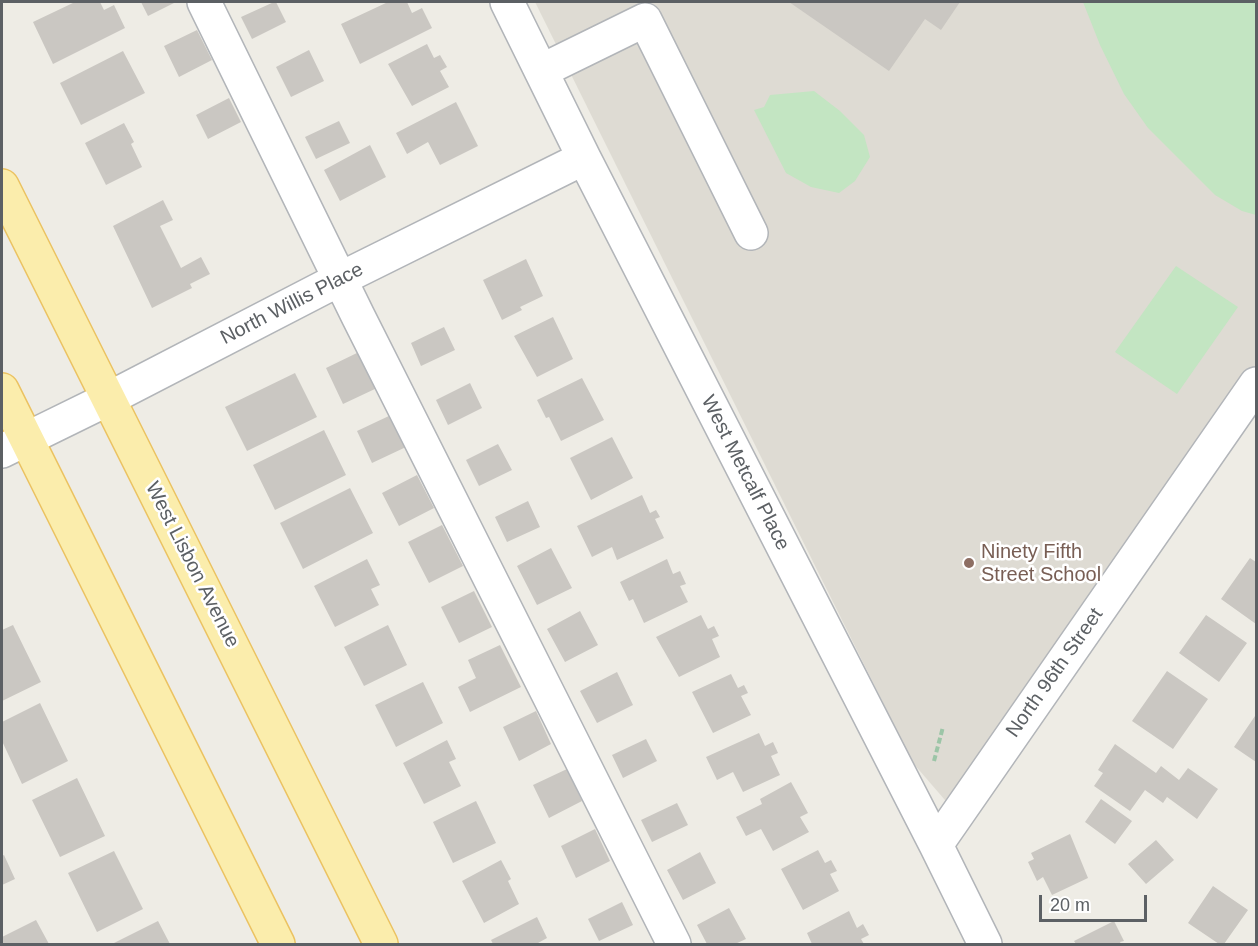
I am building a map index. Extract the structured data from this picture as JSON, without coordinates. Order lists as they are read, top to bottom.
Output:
{
  "streets": {
    "main road": ["West Lisbon Avenue"],
    "street": ["North Willis Place", "West Metcalf Place", "North 96th Street"]
  },
  "crossings": [
    ["North Willis Place", "West Metcalf Place"],
    ["North Willis Place", "West Lisbon Avenue"],
    ["West Metcalf Place", "North 96th Street"]
  ],
  "places": ["Ninety Fifth Street School"],
  "scale_bar": "20 m"
}
